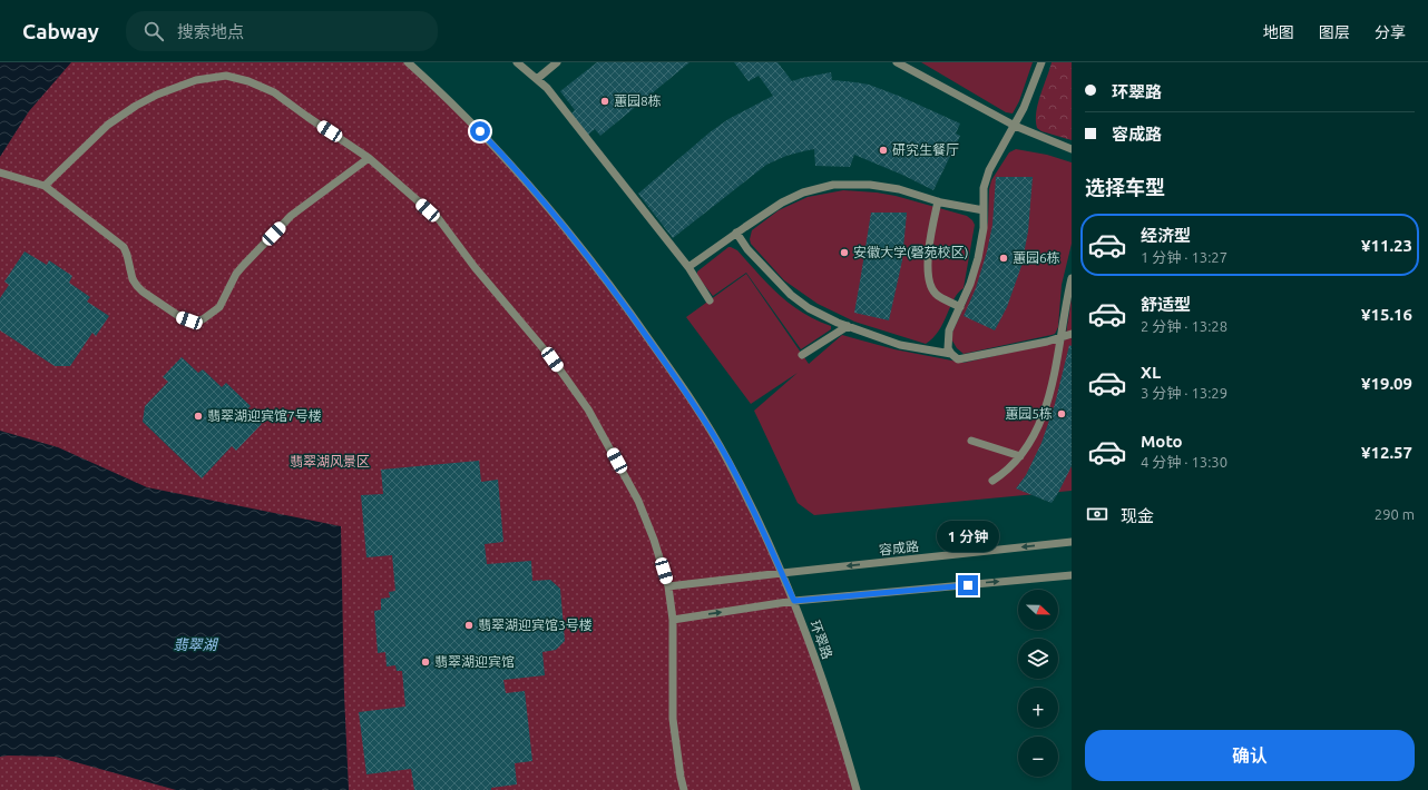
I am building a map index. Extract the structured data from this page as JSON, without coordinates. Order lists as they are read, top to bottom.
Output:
{
  "streets": {
    "street": ["容成路", "环翠路"]
  },
  "crossings": [
    ["容成路", "环翠路"]
  ],
  "water": ["翡翠湖"],
  "parks": ["翡翠湖风景区"],
  "places": [
    "蕙园8栋",
    "研究生餐厅",
    "安徽大学(磬苑校区)",
    "蕙园6栋",
    "蕙园5栋",
    "翡翠湖迎宾馆7号楼",
    "翡翠湖迎宾馆3号楼",
    "翡翠湖迎宾馆"
  ],
  "north": "right",
  "page": {
    "header": "Cabway",
    "search": "搜索地点",
    "nav": ["地图", "图层", "分享"],
    "banner": ["环翠路", "容成路"],
    "heading": "选择车型",
    "list": [
      {
        "name": "经济型",
        "note": "1 分钟 · 13:27",
        "value": "¥11.23"
      },
      {
        "name": "舒适型",
        "note": "2 分钟 · 13:28",
        "value": "¥15.16"
      },
      {
        "name": "XL",
        "note": "3 分钟 · 13:29",
        "value": "¥19.09"
      },
      {
        "name": "Moto",
        "note": "4 分钟 · 13:30",
        "value": "¥12.57"
      }
    ],
    "pay": ["现金", "290 m"],
    "bubble": "1 分钟",
    "map_buttons": ["+", "−"],
    "buttons": "确认"
  }
}
